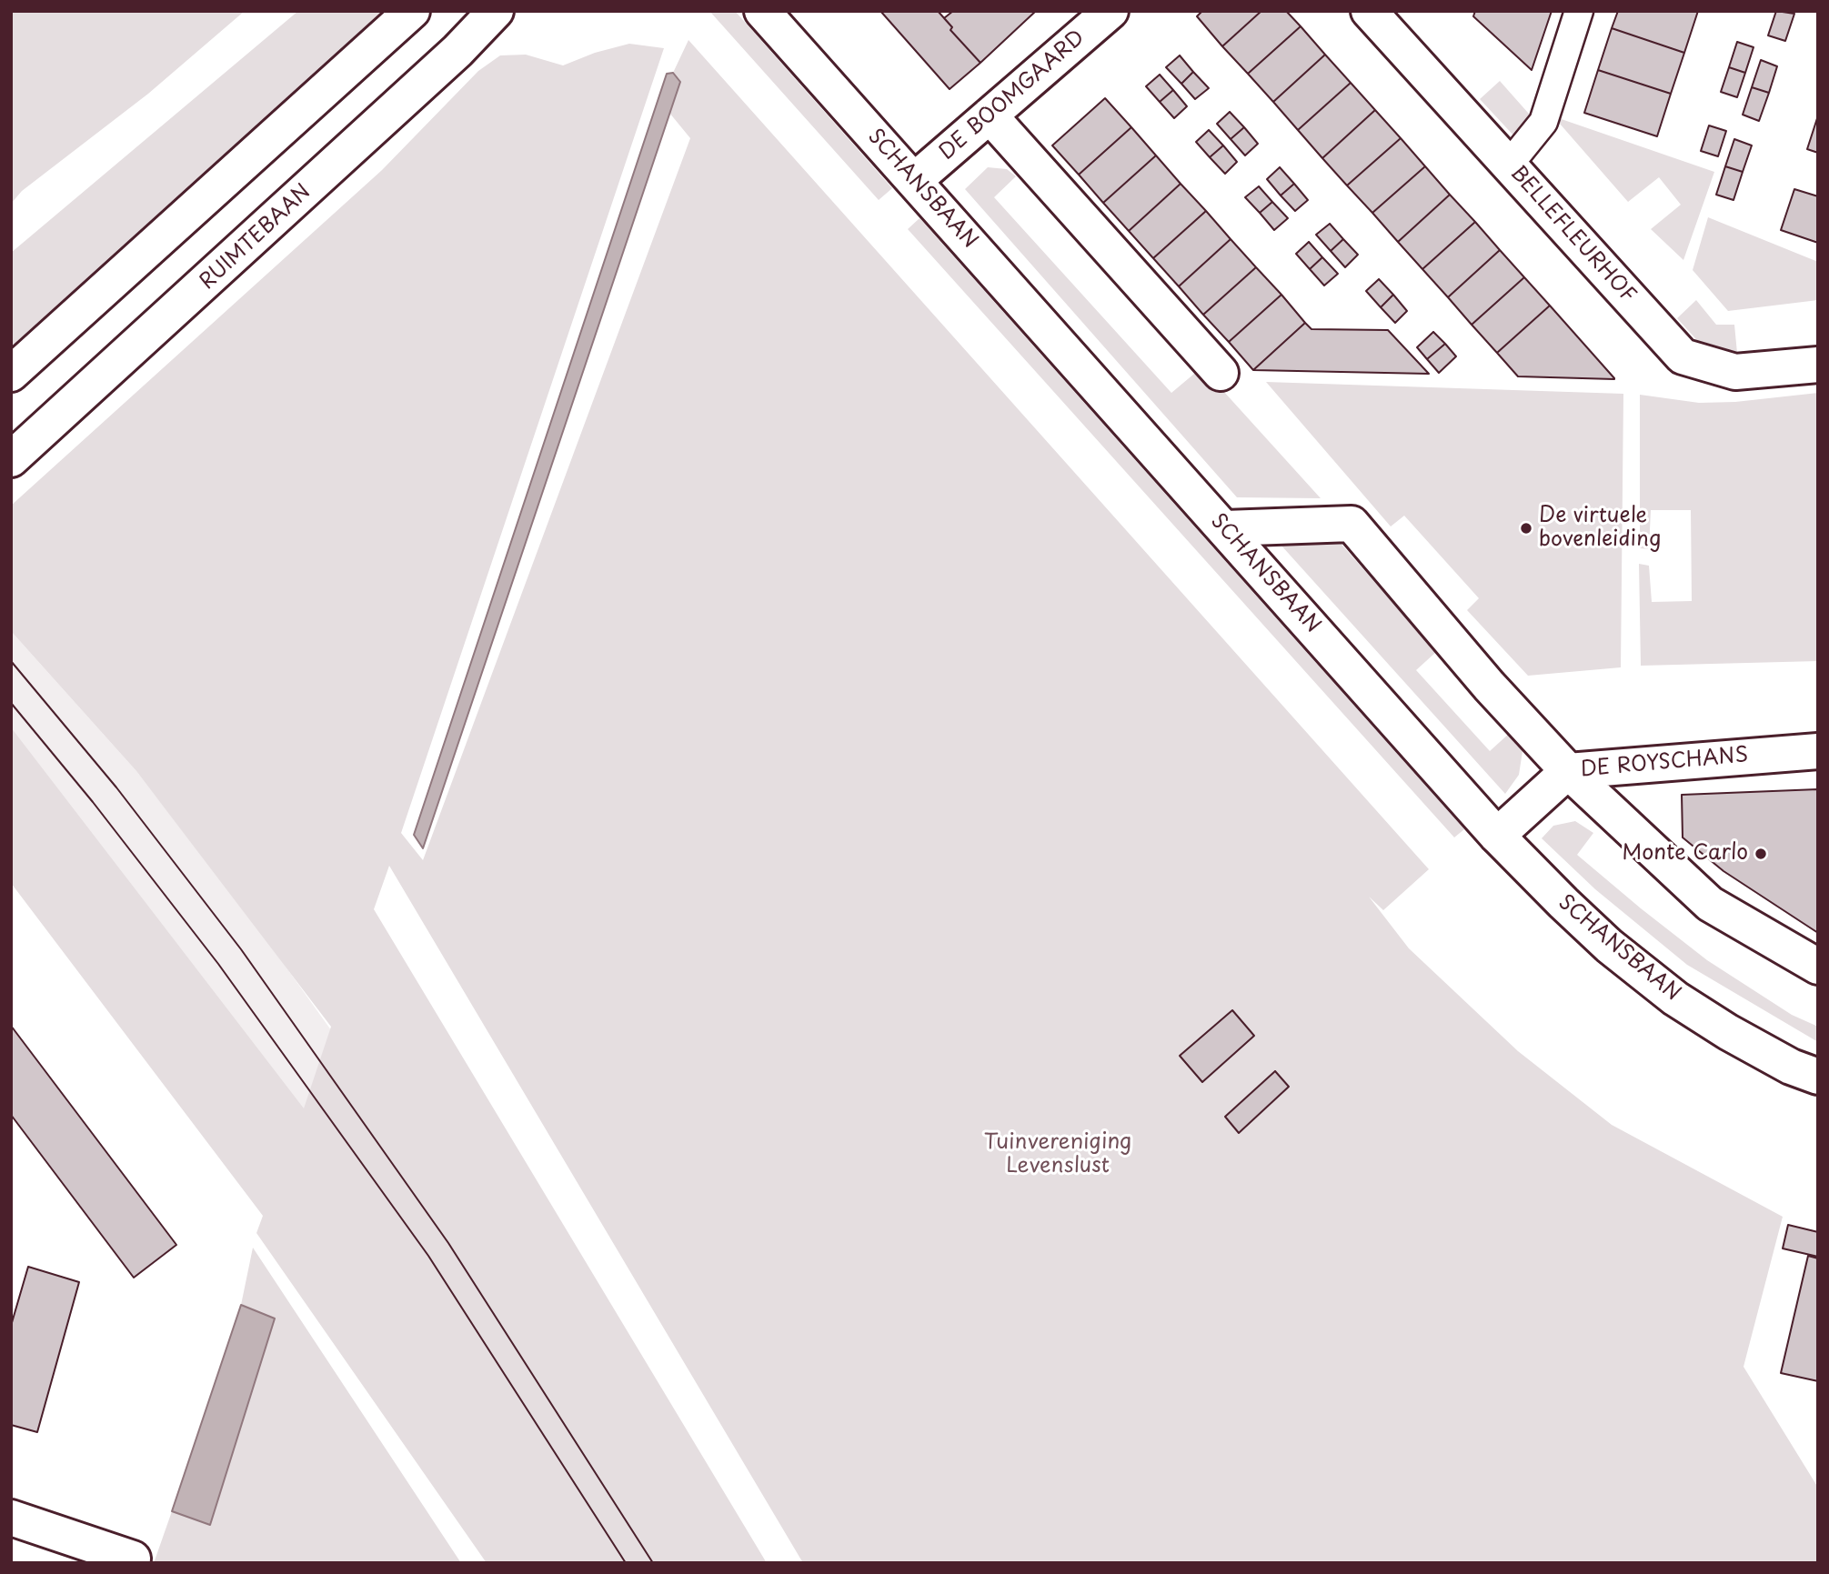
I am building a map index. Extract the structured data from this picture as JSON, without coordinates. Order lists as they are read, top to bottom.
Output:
{
  "streets": {
    "street": [
      "DE BOOMGAARD",
      "SCHANSBAAN",
      "BELLEFLEURHOF",
      "RUIMTEBAAN",
      "DE ROYSCHANS"
    ]
  },
  "crossings": [
    ["DE BOOMGAARD", "SCHANSBAAN"],
    ["SCHANSBAAN", "DE ROYSCHANS"]
  ],
  "parks": ["Tuinvereniging Levenslust"],
  "places": ["De virtuele bovenleiding", "Monte Carlo"]
}
